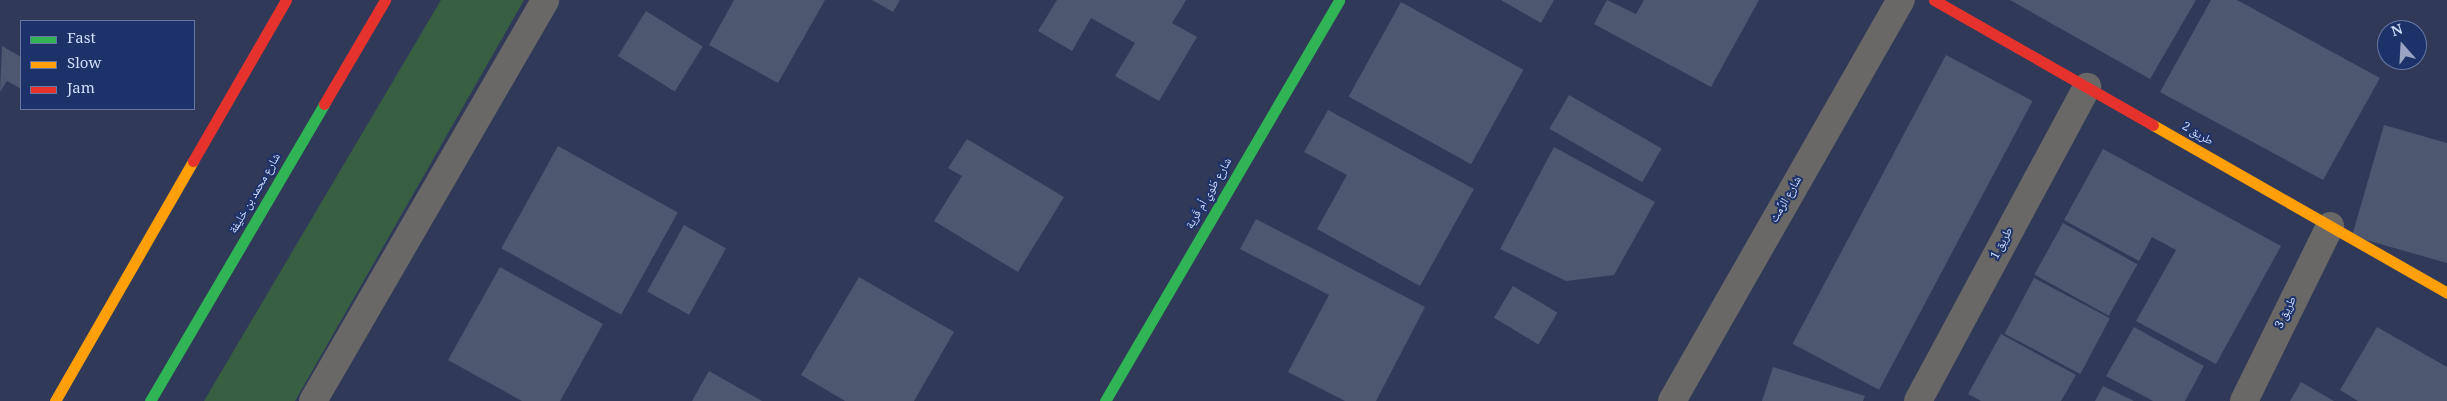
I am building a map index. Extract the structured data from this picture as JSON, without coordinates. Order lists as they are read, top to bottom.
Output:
{
  "streets": {
    "street": [
      "طريق 2",
      "شارع محمد بن خليفة",
      "شارع طَوي أم قَرية",
      "شارع الرِّمث",
      "طريق 1",
      "طريق 3"
    ]
  },
  "crossings": [
    ["طريق 2", "طريق 1"],
    ["طريق 2", "طريق 3"]
  ],
  "legend": ["Fast", "Slow", "Jam"],
  "north": "top"
}
